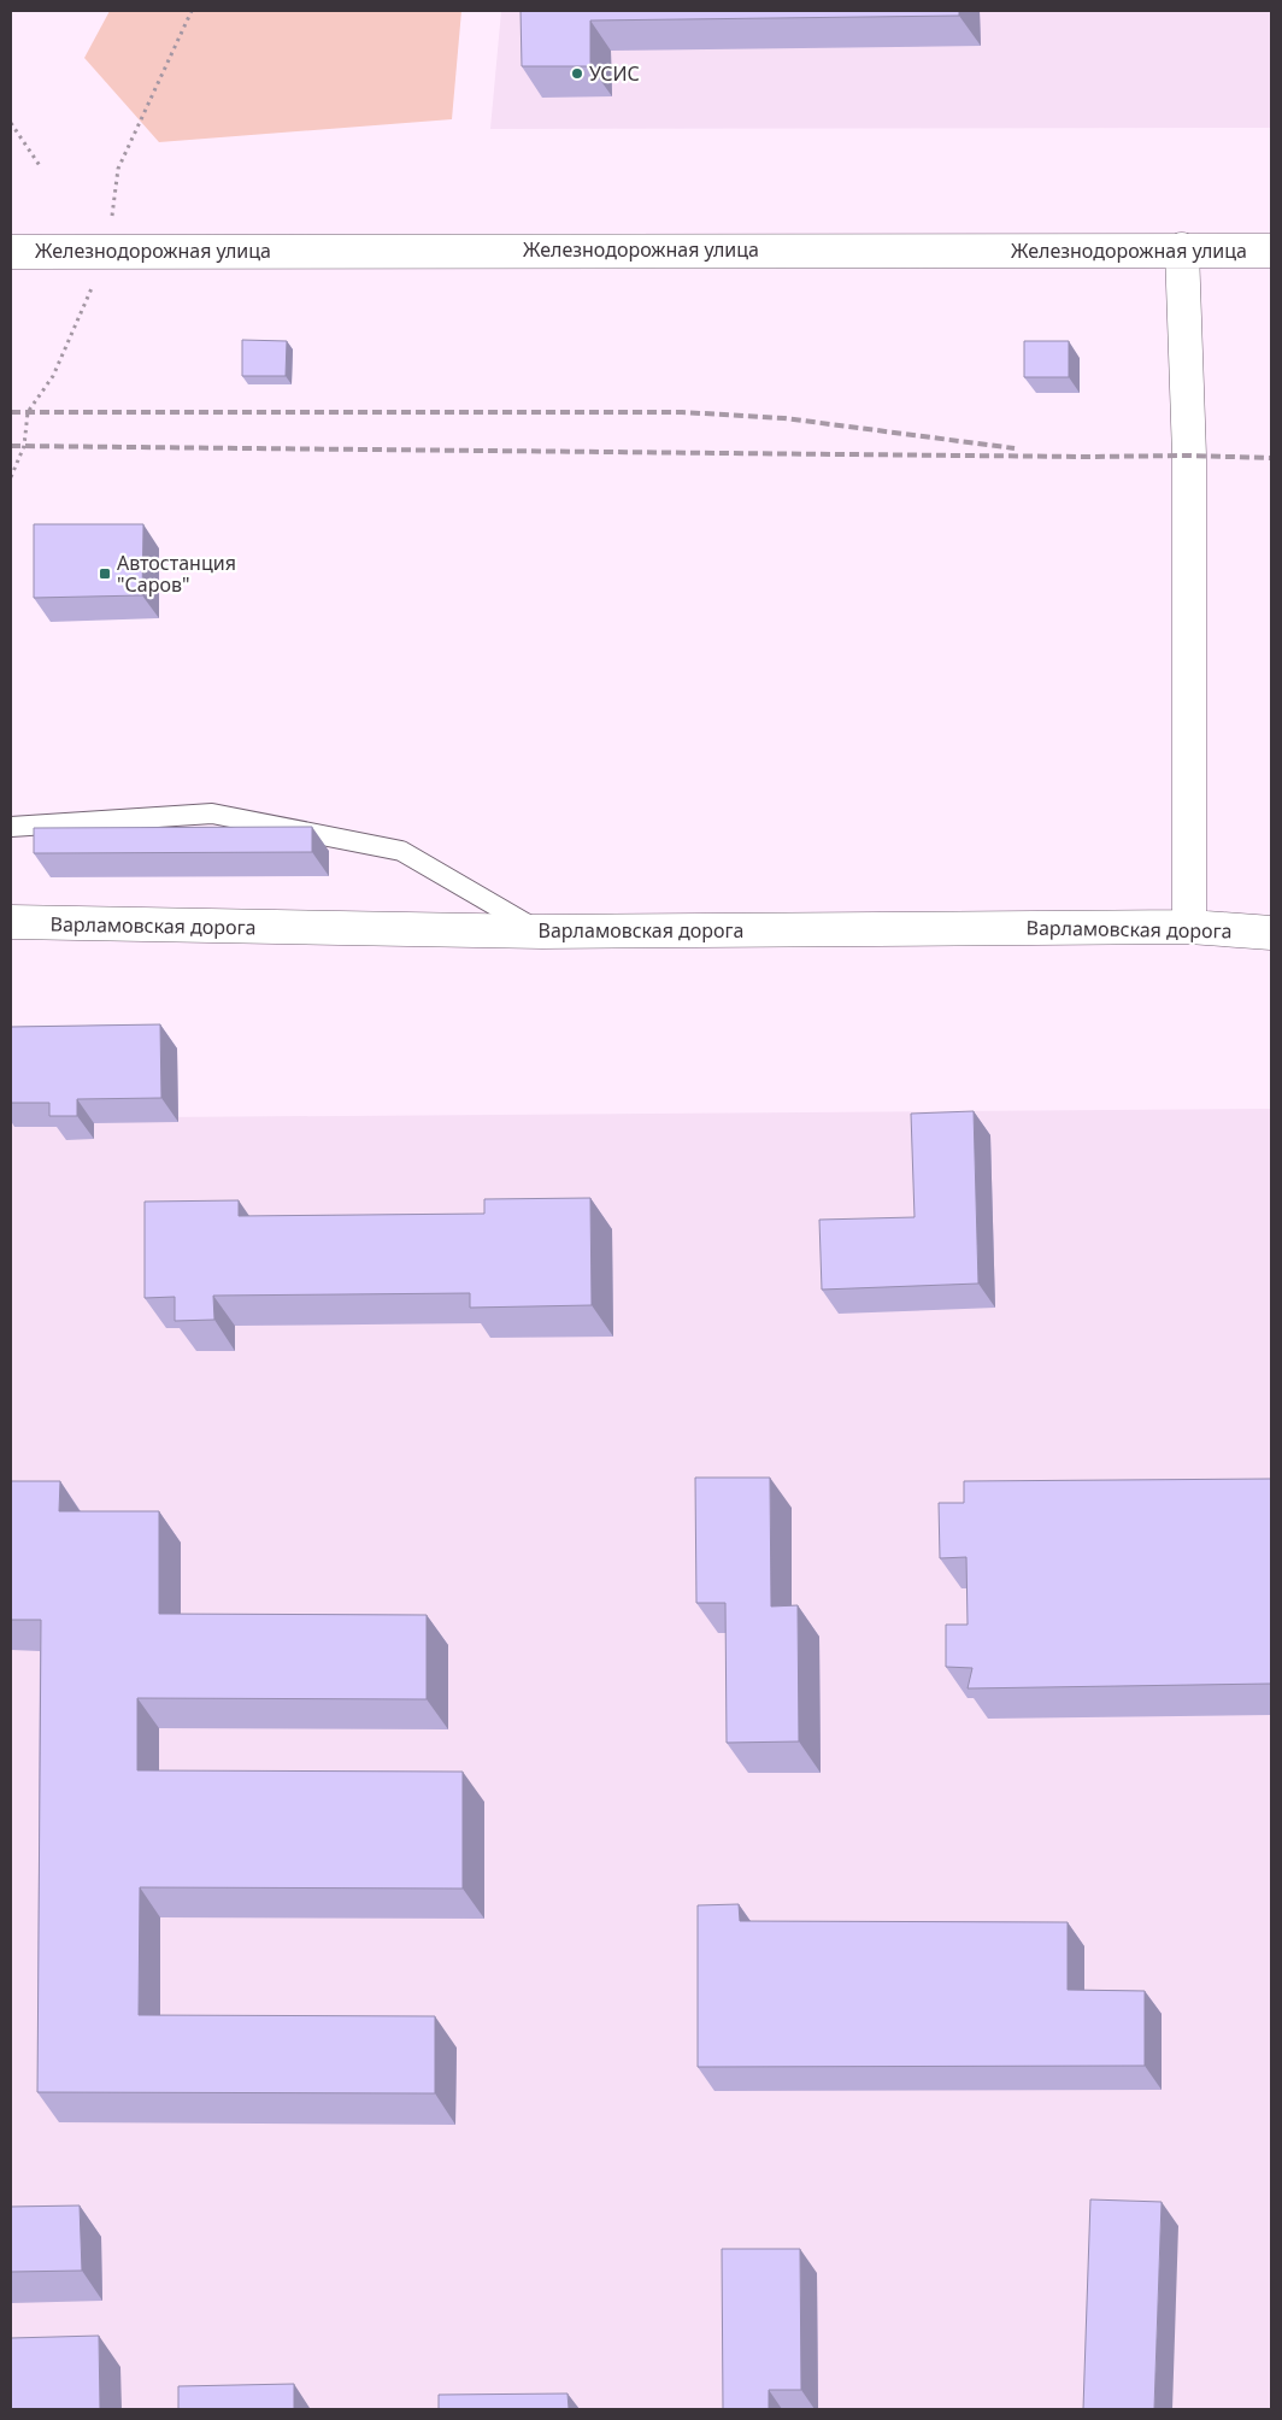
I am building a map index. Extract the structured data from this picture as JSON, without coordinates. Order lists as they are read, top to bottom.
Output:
{
  "streets": {
    "street": ["Железнодорожная улица", "Варламовская дорога"]
  },
  "places": {
    "other": ["УСИС"],
    "transit": ["Автостанция \"Саров\""]
  }
}
